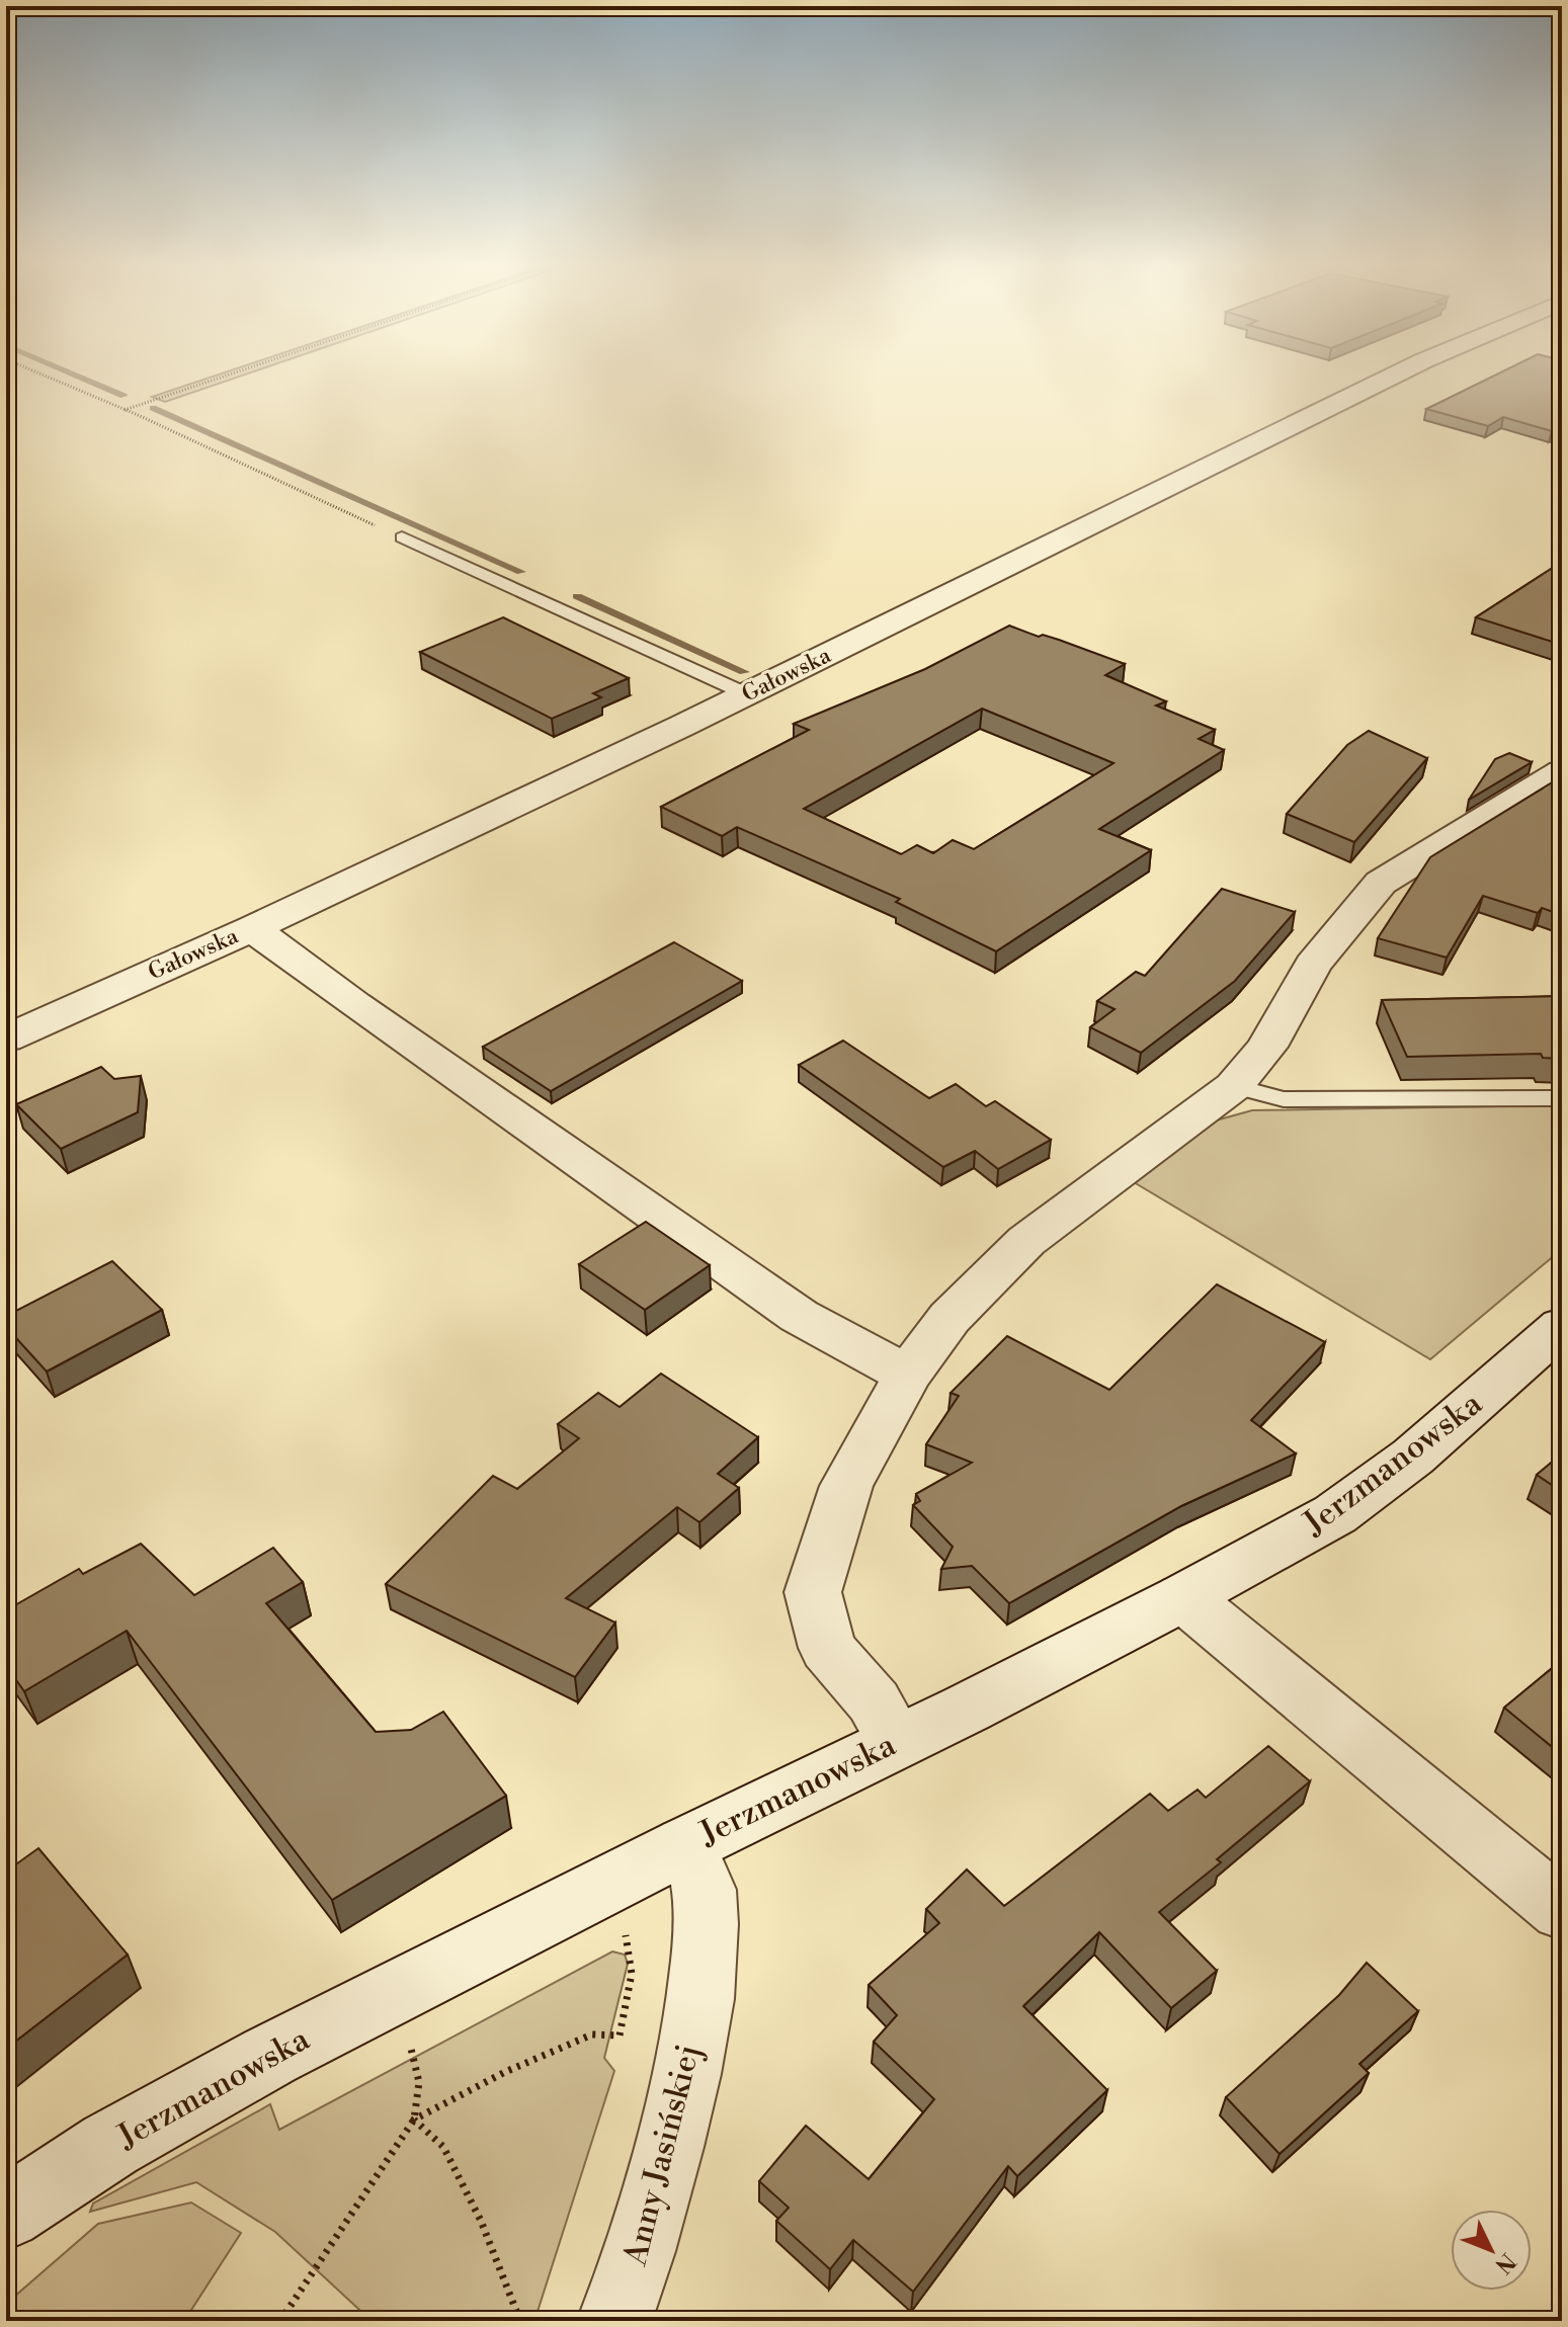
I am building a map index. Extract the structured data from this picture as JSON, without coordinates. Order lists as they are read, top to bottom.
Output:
{
  "streets": {
    "street": ["Gałowska", "Jerzmanowska", "Anny Jasińskiej"]
  },
  "crossings": [
    ["Jerzmanowska", "Anny Jasińskiej"]
  ],
  "north": "bottom right"
}
